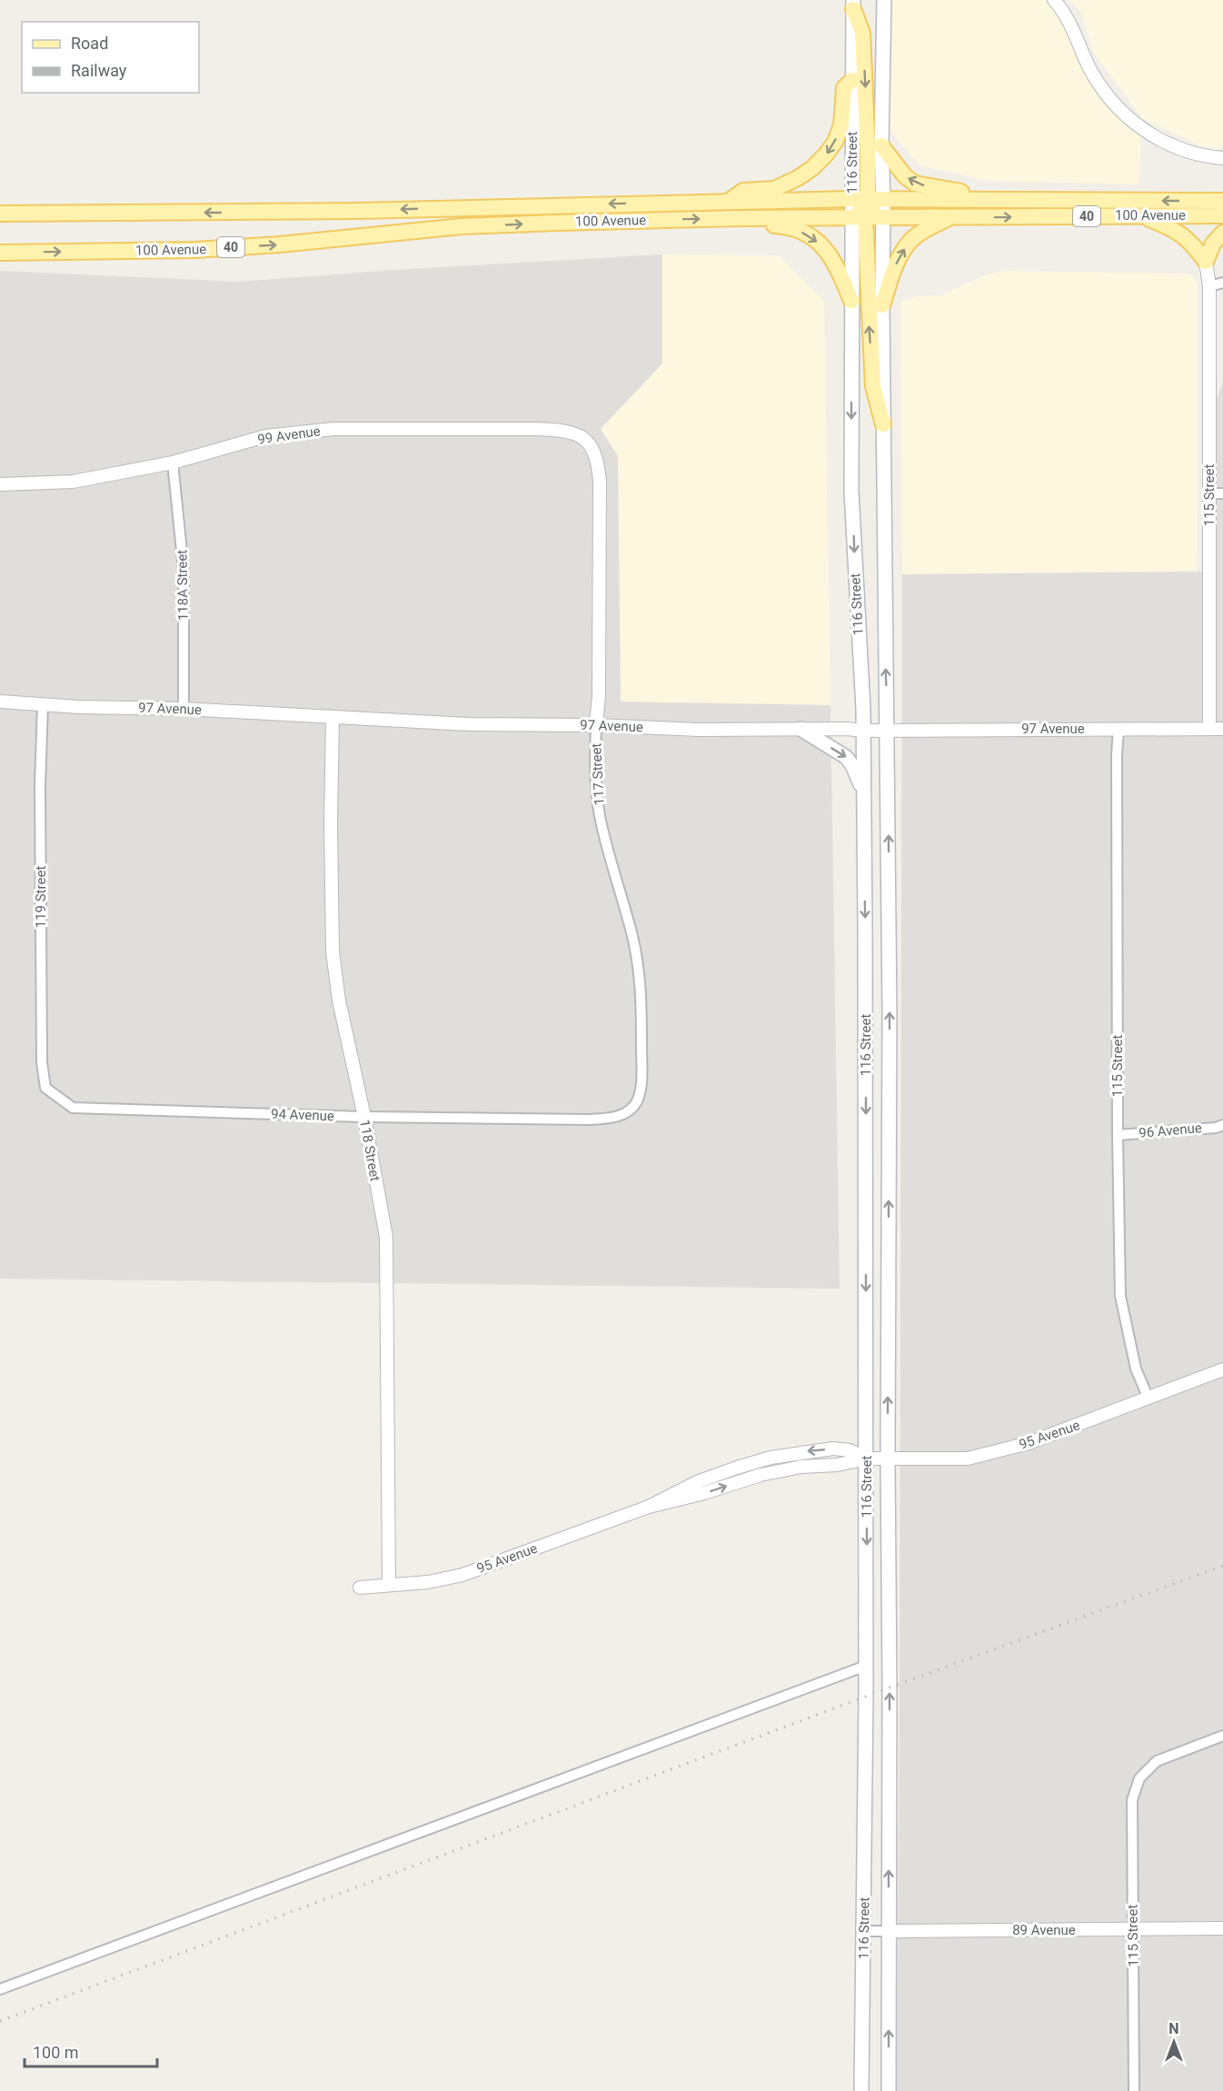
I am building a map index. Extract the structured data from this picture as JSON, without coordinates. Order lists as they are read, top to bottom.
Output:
{
  "streets": {
    "main road": ["116 Street", "100 Avenue", "40"],
    "street": [
      "99 Avenue",
      "115 Street",
      "118A Street",
      "97 Avenue",
      "117 Street",
      "119 Street",
      "94 Avenue",
      "96 Avenue",
      "118 Street",
      "95 Avenue",
      "89 Avenue"
    ]
  },
  "crossings": [
    ["116 Street", "100 Avenue"],
    ["116 Street", "97 Avenue"],
    ["116 Street", "95 Avenue"],
    ["116 Street", "89 Avenue"],
    ["99 Avenue", "118A Street"],
    ["99 Avenue", "117 Street"],
    ["115 Street", "97 Avenue"],
    ["115 Street", "96 Avenue"],
    ["115 Street", "95 Avenue"],
    ["115 Street", "89 Avenue"],
    ["118A Street", "97 Avenue"],
    ["97 Avenue", "117 Street"],
    ["97 Avenue", "119 Street"],
    ["97 Avenue", "118 Street"],
    ["117 Street", "94 Avenue"],
    ["119 Street", "94 Avenue"],
    ["94 Avenue", "118 Street"],
    ["118 Street", "95 Avenue"]
  ],
  "legend": ["Road", "Railway"],
  "scale_bar": "100 m",
  "north": "top"
}
